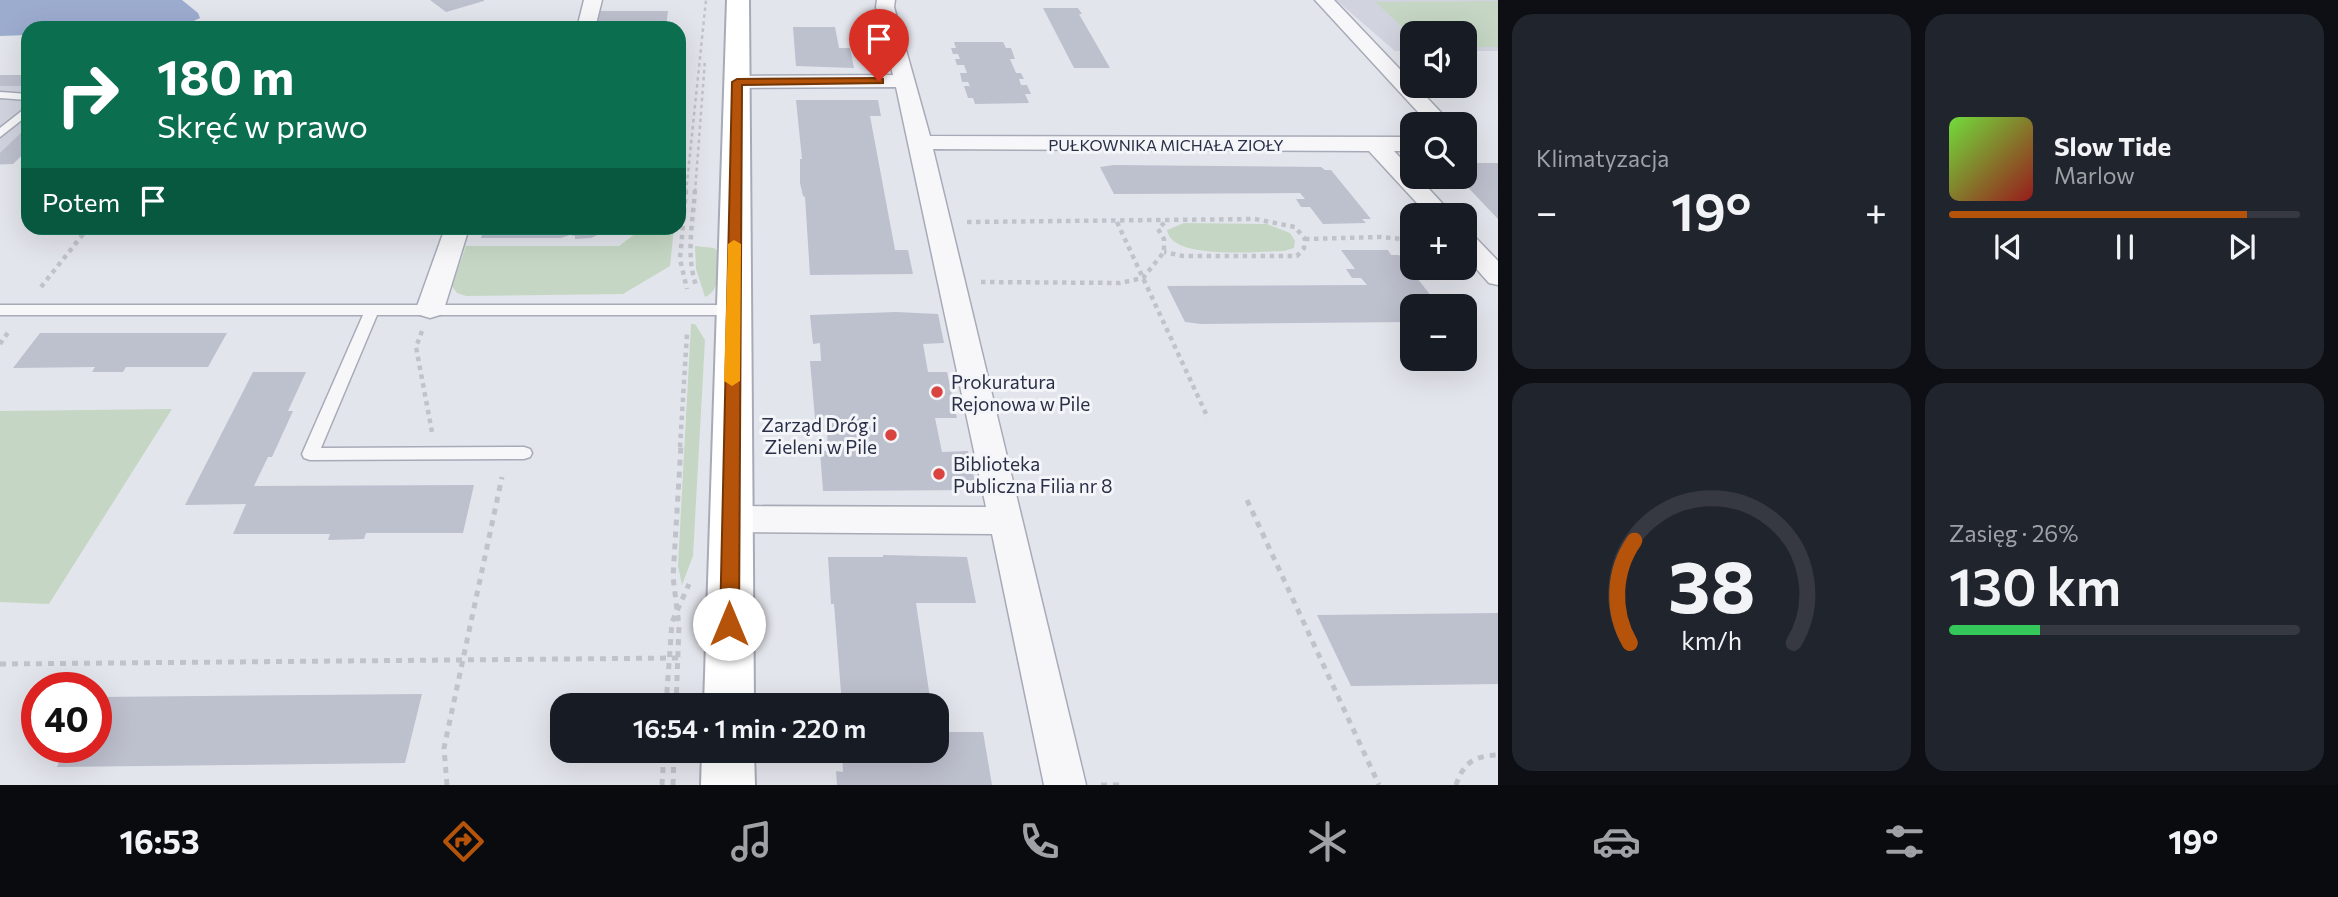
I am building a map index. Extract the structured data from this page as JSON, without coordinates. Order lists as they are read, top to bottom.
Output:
{
  "streets": {
    "street": ["PUŁKOWNIKA MICHAŁA ZIOŁY"]
  },
  "places": ["Prokuratura Rejonowa w Pile", "Zarząd Dróg i Zieleni w Pile", "Biblioteka Publiczna Filia nr 8"],
  "page": {
    "tile": [
      "Klimatyzacja",
      ["Zasięg · 26%", "130 km"]
    ],
    "map_buttons": ["+", "−"],
    "turn": ["180 m", "Skręć w prawo"],
    "song": ["Slow Tide", "Marlow"],
    "then": "Potem",
    "heat": ["−", "19°", "+"],
    "limit": "40",
    "trip": "16:54 · 1 min · 220 m",
    "tabs": ["16:53", "19°"],
    "gauge": ["38", "km/h"]
  }
}
